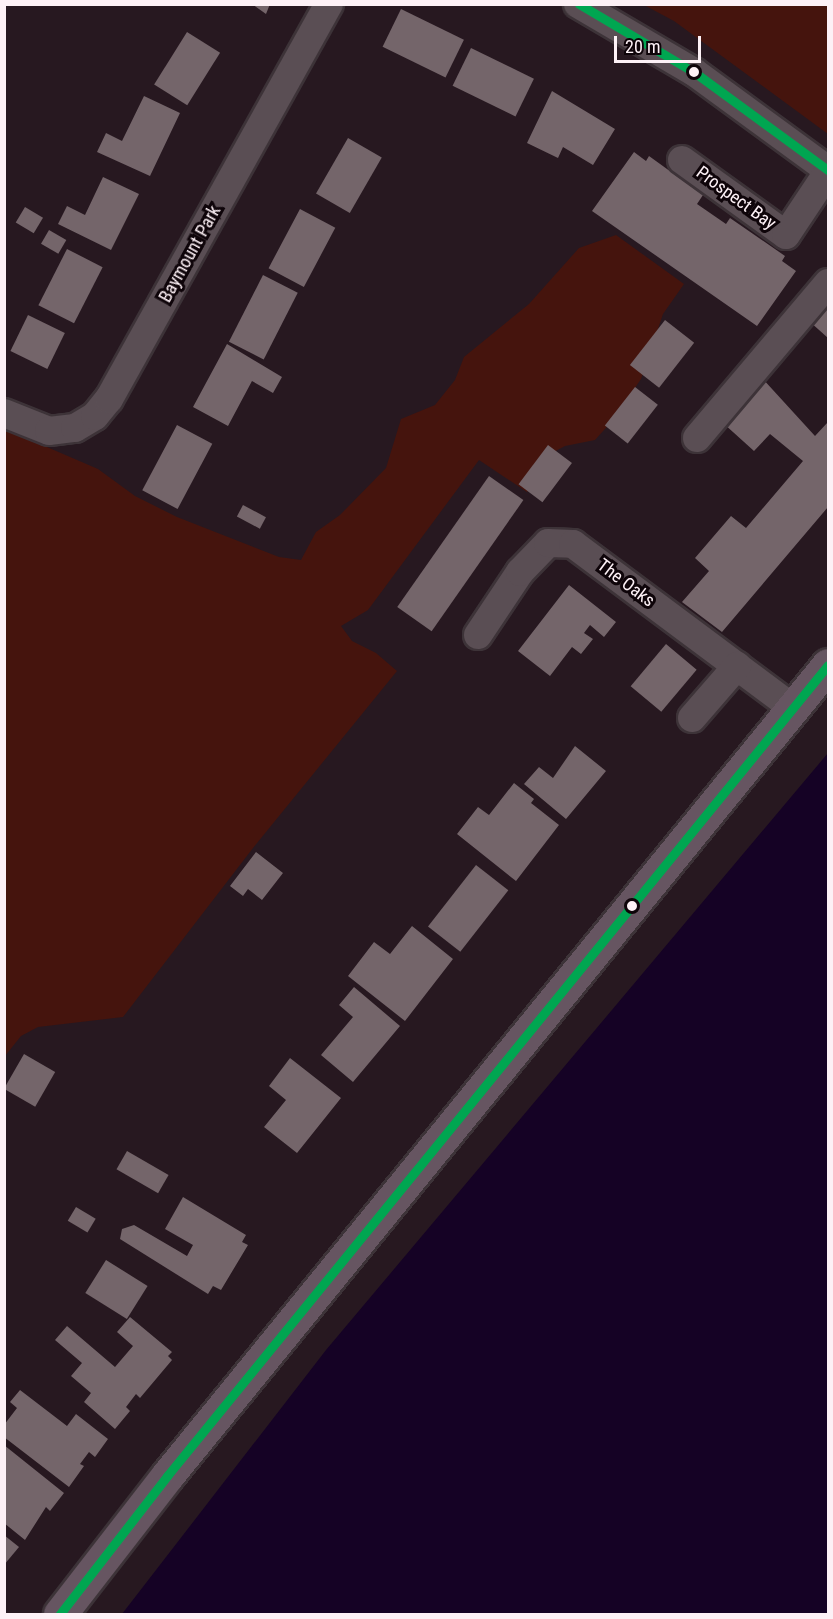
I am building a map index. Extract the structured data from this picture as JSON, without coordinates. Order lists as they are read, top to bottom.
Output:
{
  "streets": {
    "street": ["Prospect Bay", "Baymount Park", "The Oaks"]
  },
  "scale_bar": "20 m"
}
